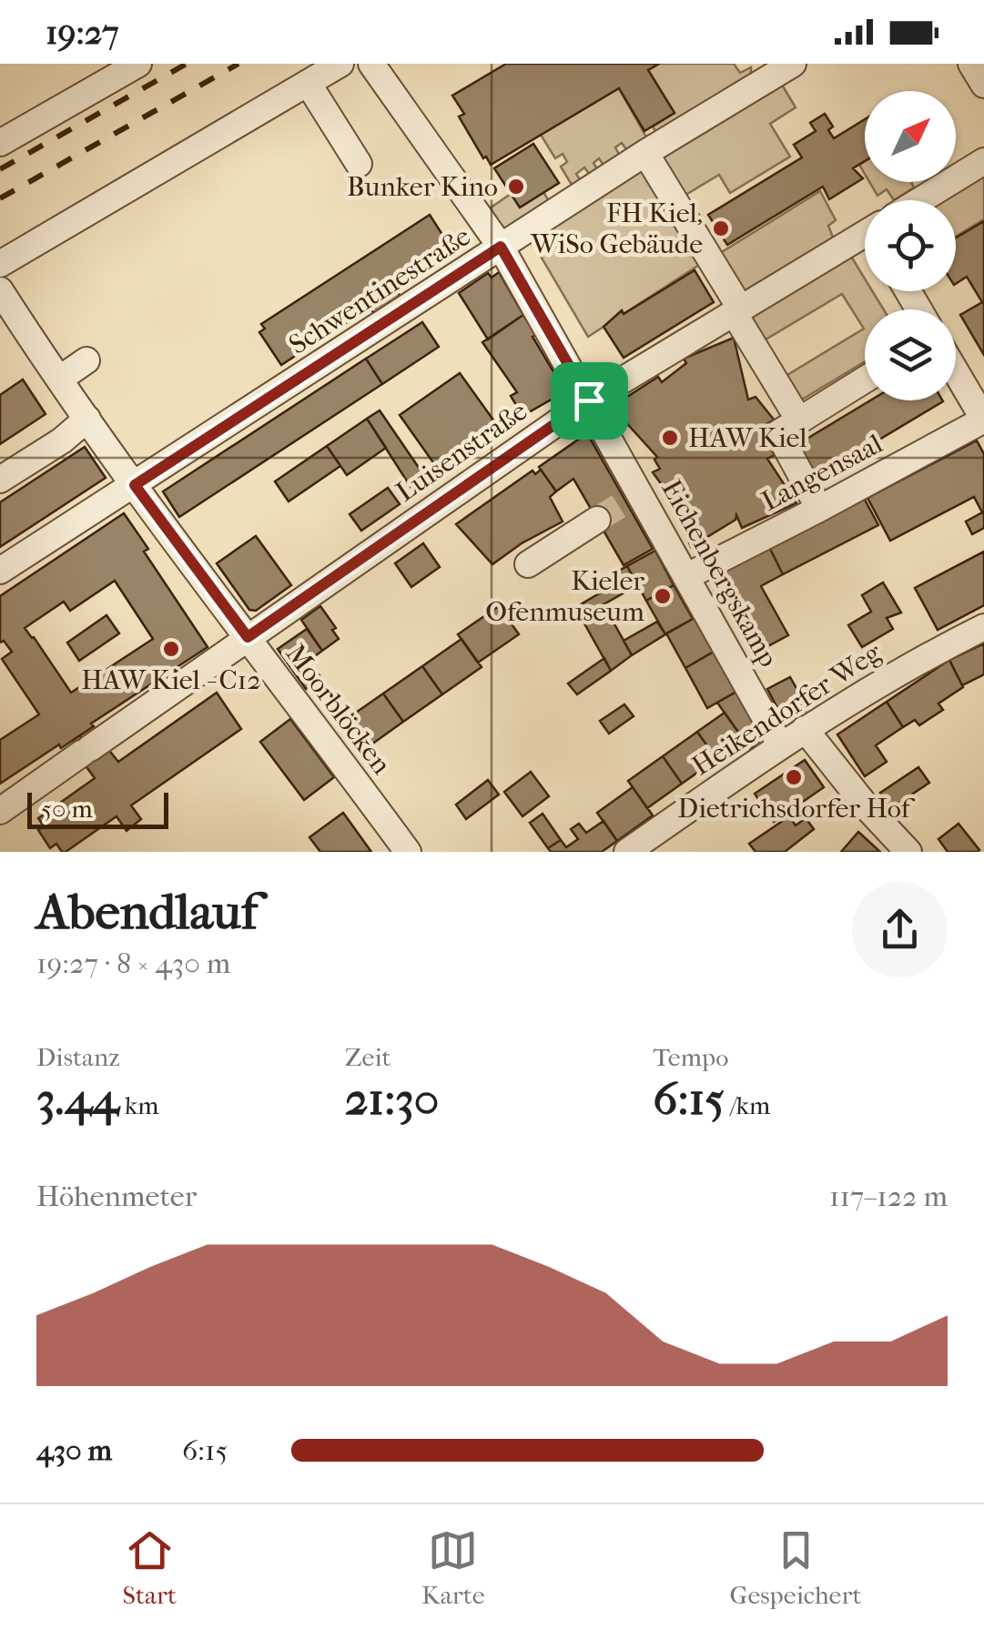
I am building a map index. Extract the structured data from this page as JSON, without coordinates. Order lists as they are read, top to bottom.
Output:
{
  "streets": {
    "street": [
      "Schwentinestraße",
      "Luisenstraße",
      "Langensaal",
      "Eichenbergskamp",
      "Moorblöcken",
      "Heikendorfer Weg"
    ]
  },
  "crossings": [
    ["Schwentinestraße", "Eichenbergskamp"],
    ["Schwentinestraße", "Moorblöcken"],
    ["Luisenstraße", "Eichenbergskamp"],
    ["Luisenstraße", "Moorblöcken"],
    ["Langensaal", "Eichenbergskamp"],
    ["Eichenbergskamp", "Heikendorfer Weg"]
  ],
  "places": [
    "Bunker Kino",
    "FH Kiel, WiSo Gebäude",
    "HAW Kiel",
    "Kieler Ofenmuseum",
    "HAW Kiel - C12",
    "Dietrichsdorfer Hof"
  ],
  "scale_bar": "50 m",
  "north": "top right",
  "page": {
    "status": "19:27",
    "scale": "50 m",
    "heading": ["Abendlauf", "19:27 · 8 × 430 m"],
    "stats": [
      ["Distanz", "3.44 km"],
      ["Zeit", "21:30"],
      ["Tempo", "6:15 /km"]
    ],
    "chart": ["Höhenmeter", "117–122 m"],
    "list": [
      {
        "name": "430 m",
        "note": "6:15"
      }
    ],
    "tabs": ["Start", "Karte", "Gespeichert"]
  }
}
